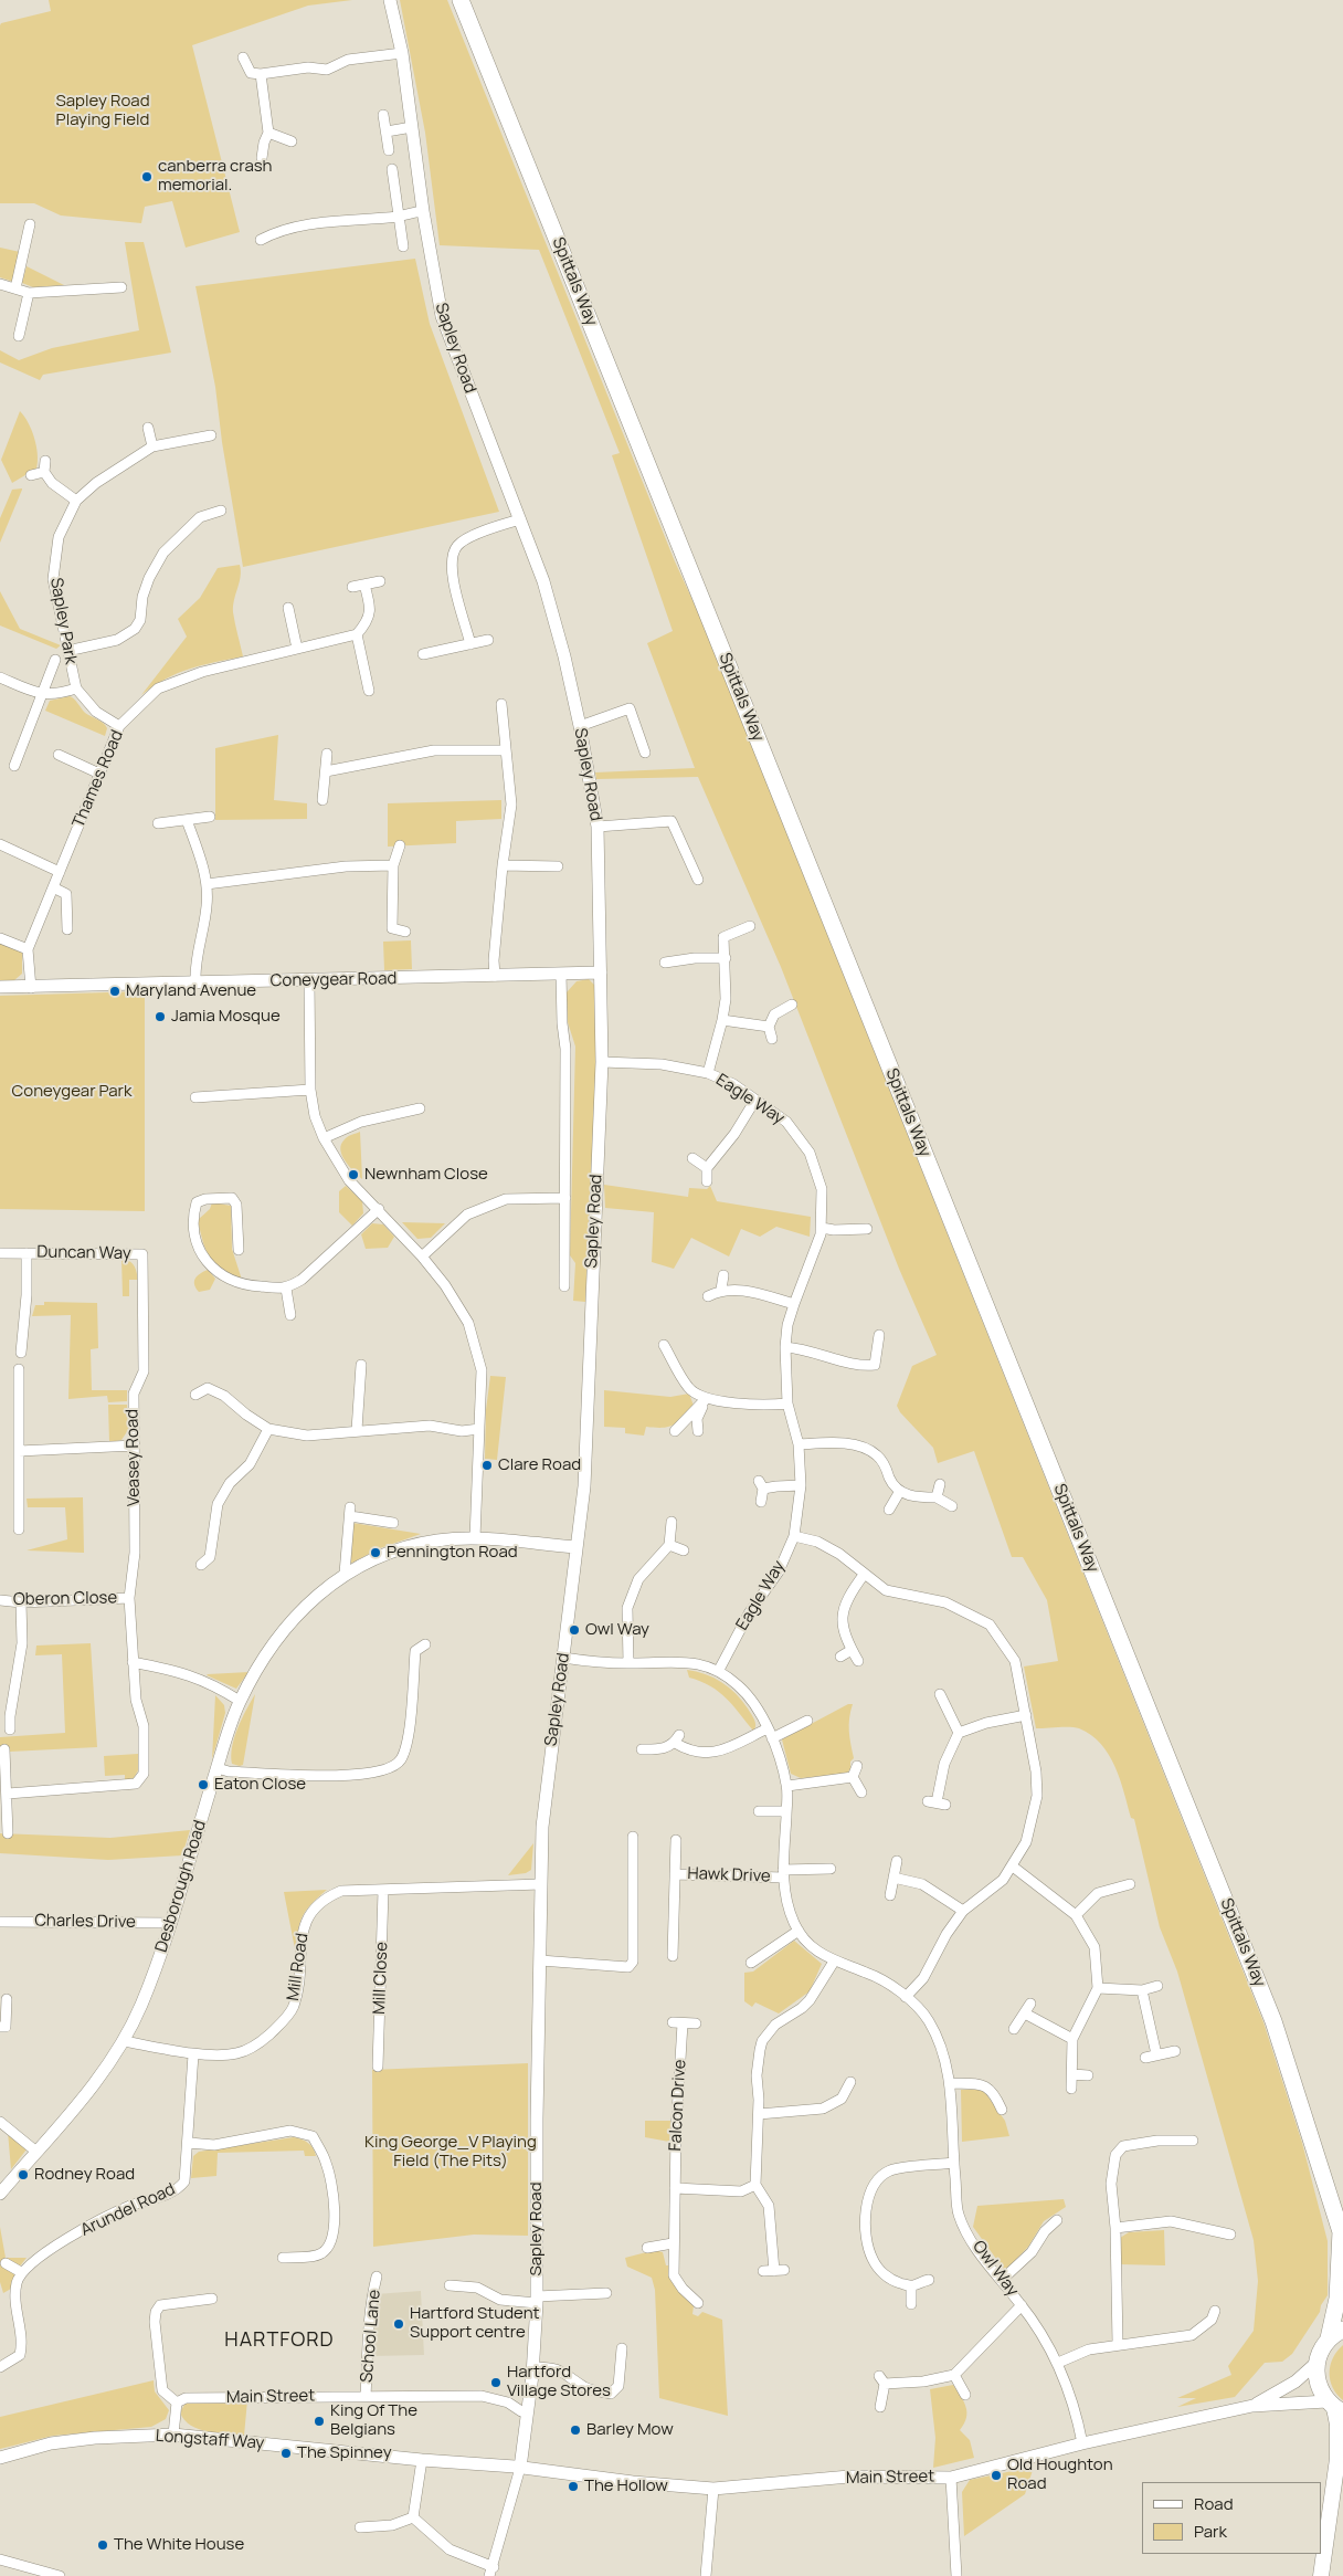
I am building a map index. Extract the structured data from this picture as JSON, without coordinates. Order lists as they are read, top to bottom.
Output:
{
  "streets": {
    "highway": ["Spittals Way"],
    "street": [
      "Sapley Road",
      "Sapley Park",
      "Thames Road",
      "Coneygear Road",
      "Eagle Way",
      "Duncan Way",
      "Veasey Road",
      "Oberon Close",
      "Hawk Drive",
      "Desborough Road",
      "Charles Drive",
      "Mill Road",
      "Mill Close",
      "Falcon Drive",
      "Arundel Road",
      "Owl Way",
      "School Lane",
      "Main Street",
      "Longstaff Way"
    ]
  },
  "crossings": [
    ["Spittals Way", "Main Street"],
    ["Sapley Road", "Coneygear Road"],
    ["Sapley Road", "Eagle Way"],
    ["Sapley Road", "Desborough Road"],
    ["Sapley Road", "Mill Road"],
    ["Sapley Road", "Owl Way"],
    ["Sapley Road", "Main Street"],
    ["Sapley Road", "Longstaff Way"],
    ["Sapley Park", "Thames Road"],
    ["Thames Road", "Coneygear Road"],
    ["Eagle Way", "Owl Way"],
    ["Duncan Way", "Veasey Road"],
    ["Veasey Road", "Oberon Close"],
    ["Hawk Drive", "Owl Way"],
    ["Desborough Road", "Charles Drive"],
    ["Desborough Road", "Mill Road"],
    ["Mill Road", "Mill Close"],
    ["Mill Road", "Arundel Road"],
    ["Owl Way", "Main Street"],
    ["School Lane", "Main Street"],
    ["Main Street", "Longstaff Way"]
  ],
  "districts": ["HARTFORD"],
  "parks": ["Sapley Road Playing Field", "Coneygear Park", "King George_V Playing Field (The Pits)"],
  "places": [
    "canberra crash memorial.",
    "Maryland Avenue",
    "Jamia Mosque",
    "Newnham Close",
    "Clare Road",
    "Pennington Road",
    "Owl Way",
    "Eaton Close",
    "Rodney Road",
    "Hartford Student Support centre",
    "Hartford Village Stores",
    "King Of The Belgians",
    "Barley Mow",
    "The Spinney",
    "Old Houghton Road",
    "The Hollow",
    "The White House"
  ],
  "legend": ["Road", "Park"]
}
